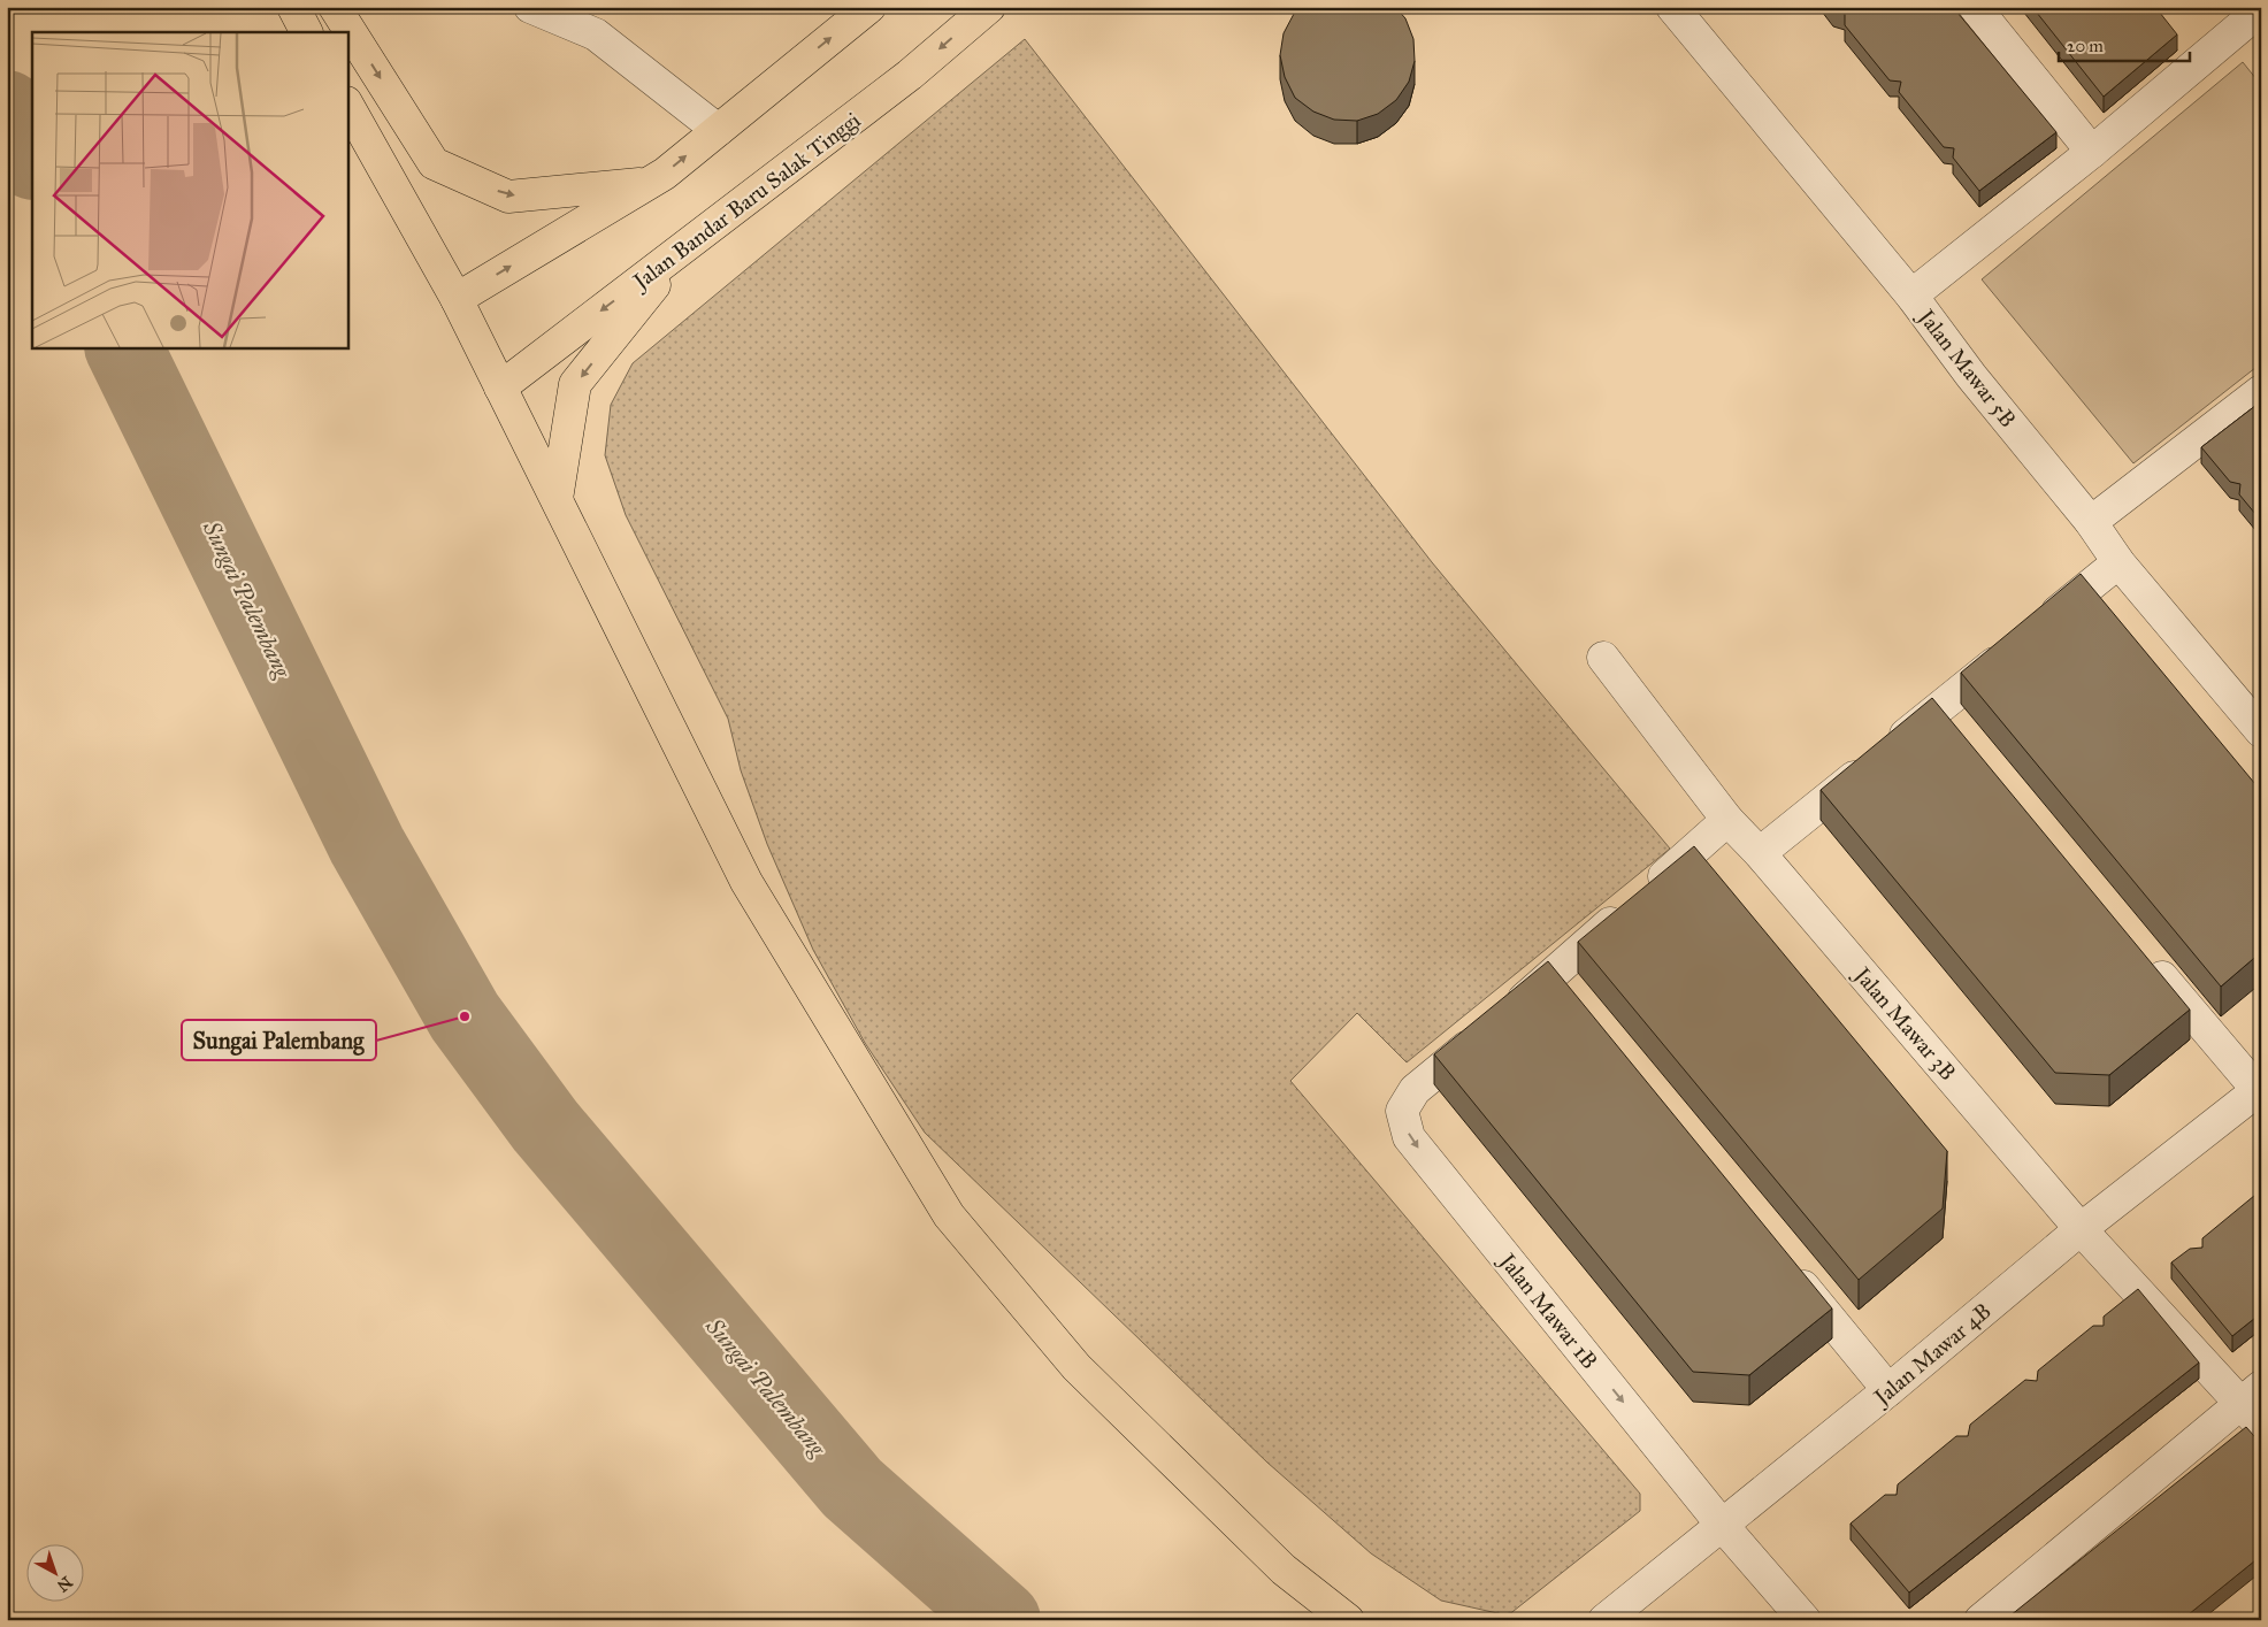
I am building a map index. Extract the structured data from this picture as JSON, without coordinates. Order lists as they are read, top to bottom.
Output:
{
  "streets": {
    "main road": ["Jalan Bandar Baru Salak Tinggi"],
    "street": [
      "Jalan Mawar 5B",
      "Jalan Mawar 3B",
      "Jalan Mawar 1B",
      "Jalan Mawar 4B"
    ]
  },
  "crossings": [
    ["Jalan Mawar 3B", "Jalan Mawar 1B"],
    ["Jalan Mawar 3B", "Jalan Mawar 4B"],
    ["Jalan Mawar 1B", "Jalan Mawar 4B"]
  ],
  "water": ["Sungai Palembang"],
  "places": ["Sungai Palembang"],
  "scale_bar": "20 m",
  "north": "bottom right"
}
